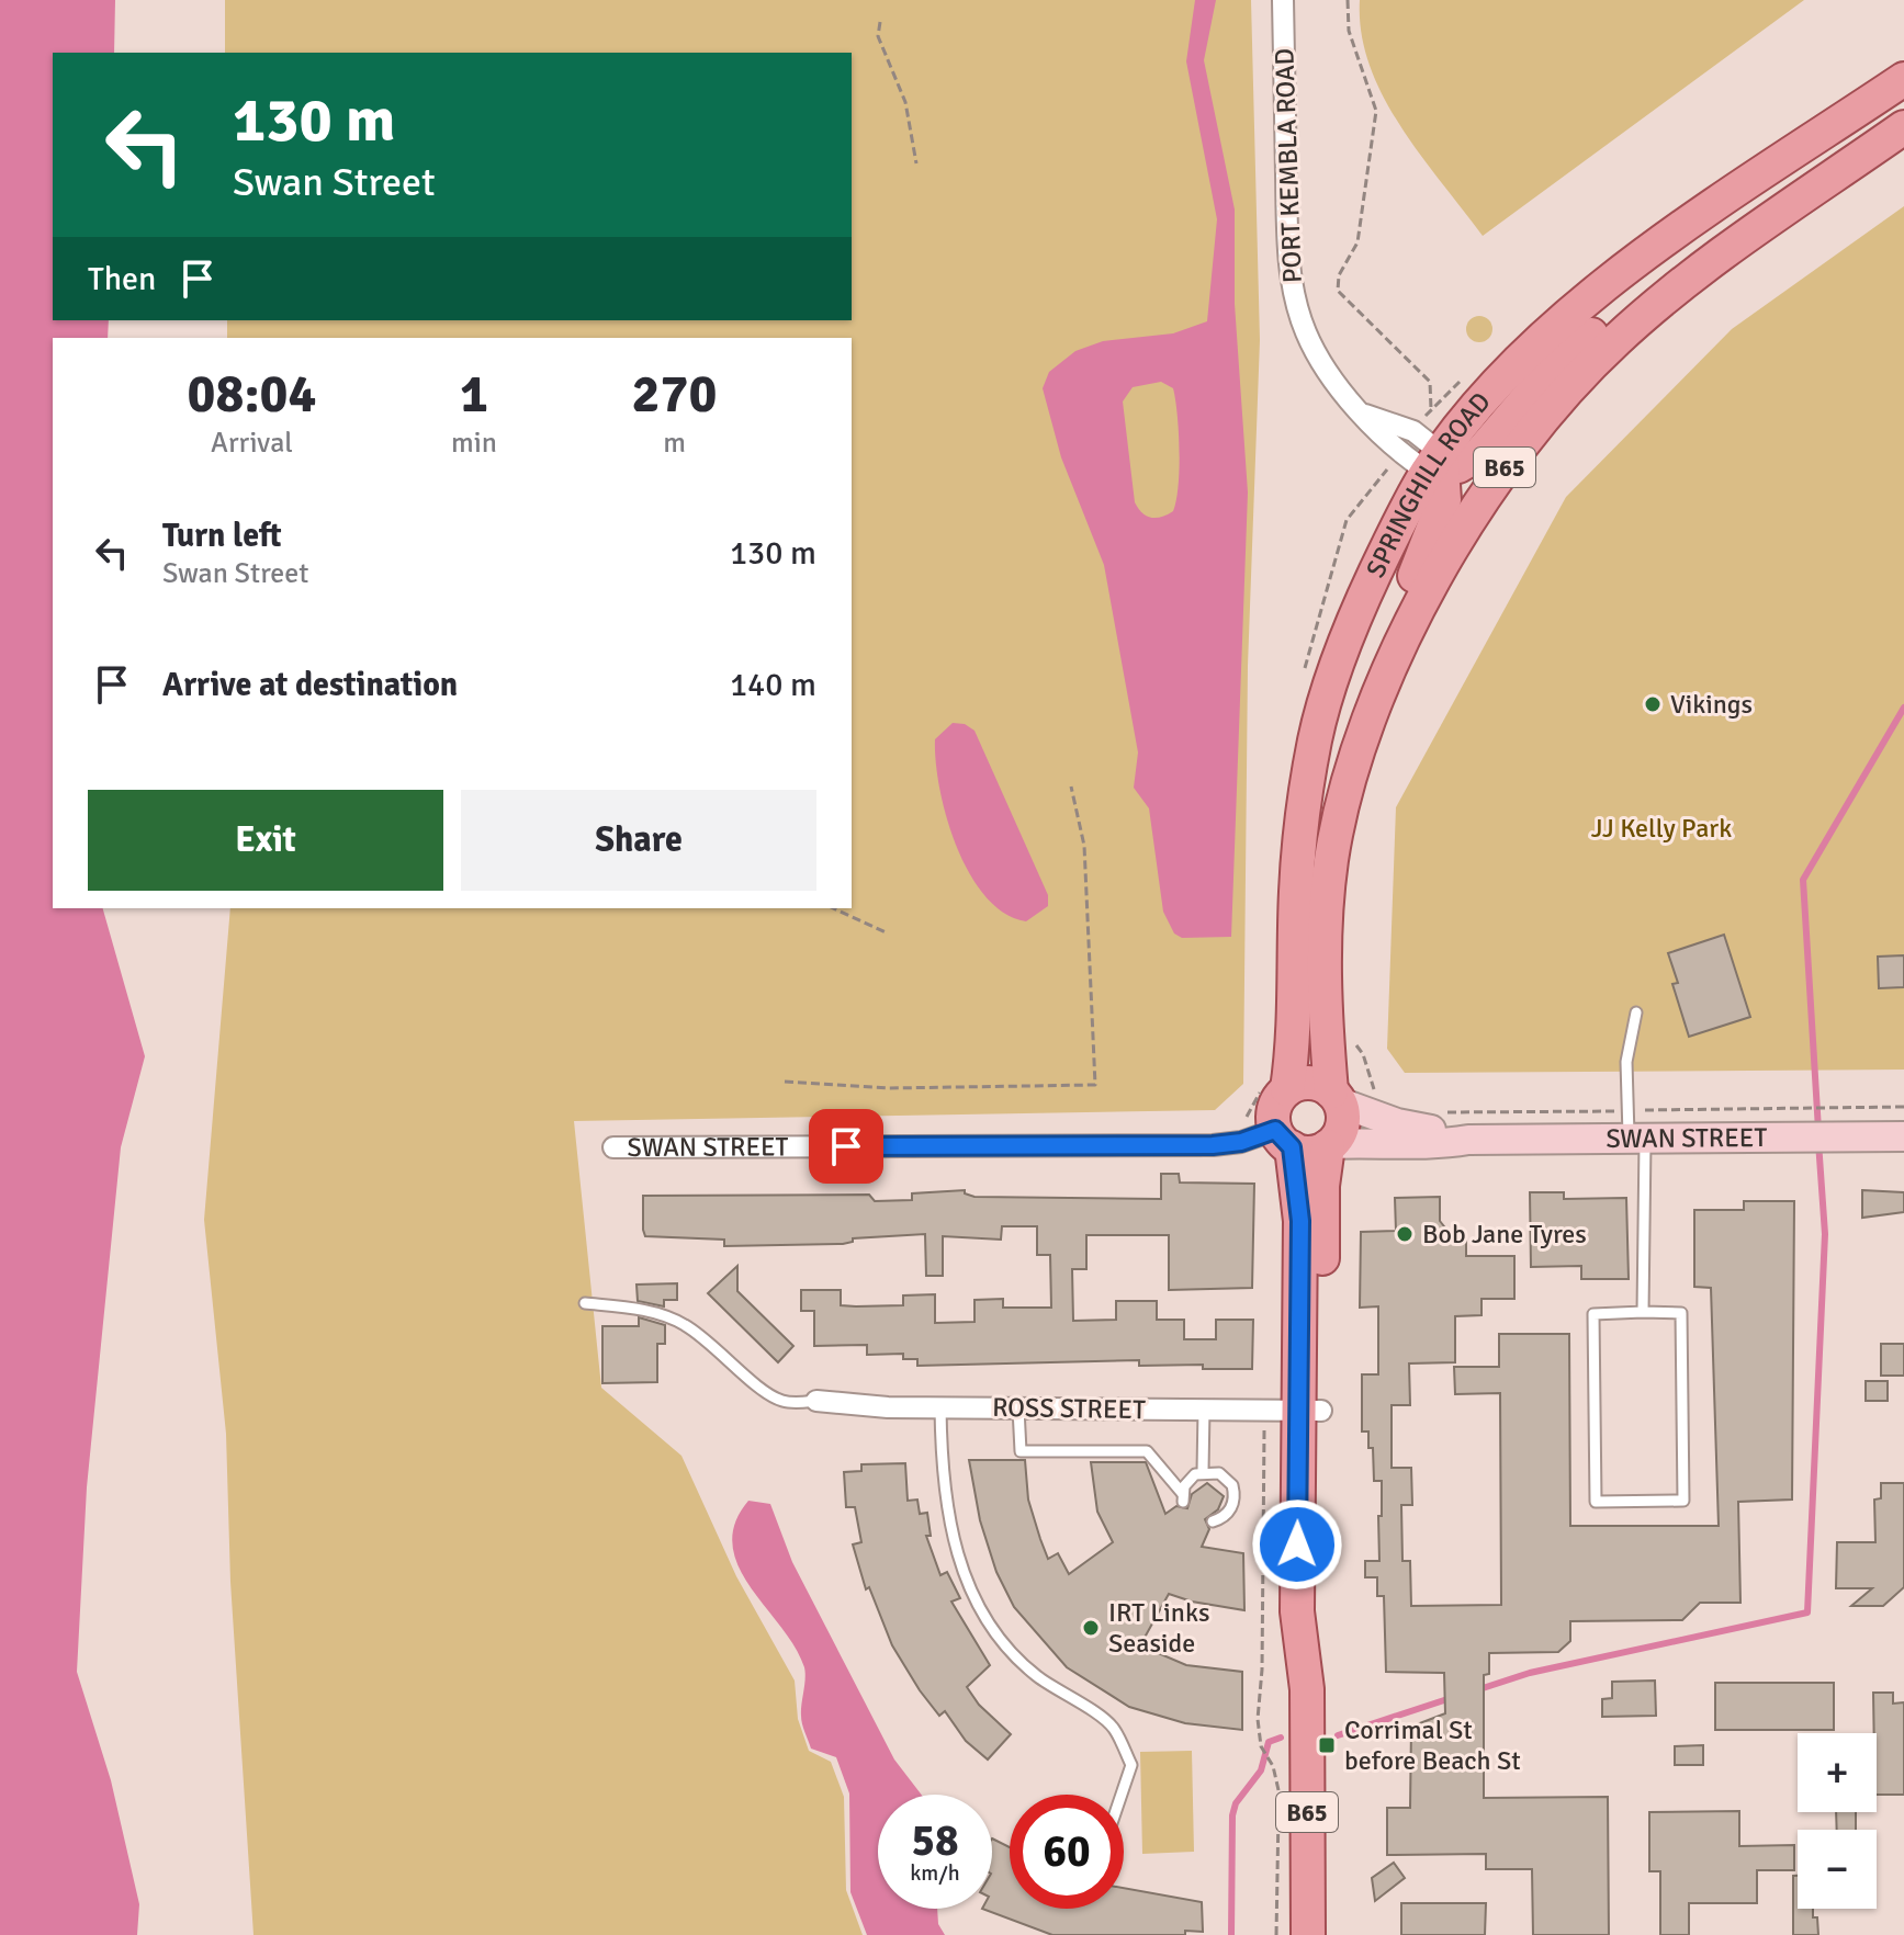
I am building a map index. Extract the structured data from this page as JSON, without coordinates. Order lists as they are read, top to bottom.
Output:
{
  "streets": {
    "main road": ["B65", "SPRINGHILL ROAD"],
    "street": ["PORT KEMBLA ROAD", "SWAN STREET", "ROSS STREET"]
  },
  "crossings": [
    ["PORT KEMBLA ROAD", "SPRINGHILL ROAD"],
    ["B65", "SPRINGHILL ROAD"],
    ["B65", "SWAN STREET"],
    ["B65", "ROSS STREET"],
    ["SPRINGHILL ROAD", "SWAN STREET"]
  ],
  "parks": ["JJ Kelly Park"],
  "places": {
    "other": ["Vikings", "Bob Jane Tyres", "IRT Links Seaside"],
    "transit": ["Corrimal St before Beach St"]
  },
  "page": {
    "turn": ["130 m", "Swan Street"],
    "then": "Then",
    "eta": [
      "08:04",
      "Arrival",
      "1",
      "min",
      "270",
      "m"
    ],
    "list": [
      {
        "name": "Turn left",
        "note": "Swan Street",
        "value": "130 m"
      },
      {
        "name": "Arrive at destination",
        "value": "140 m"
      }
    ],
    "buttons": ["Exit", "Share"],
    "map_buttons": ["+", "−"],
    "speed": "58 km/h",
    "limit": "60"
  }
}
